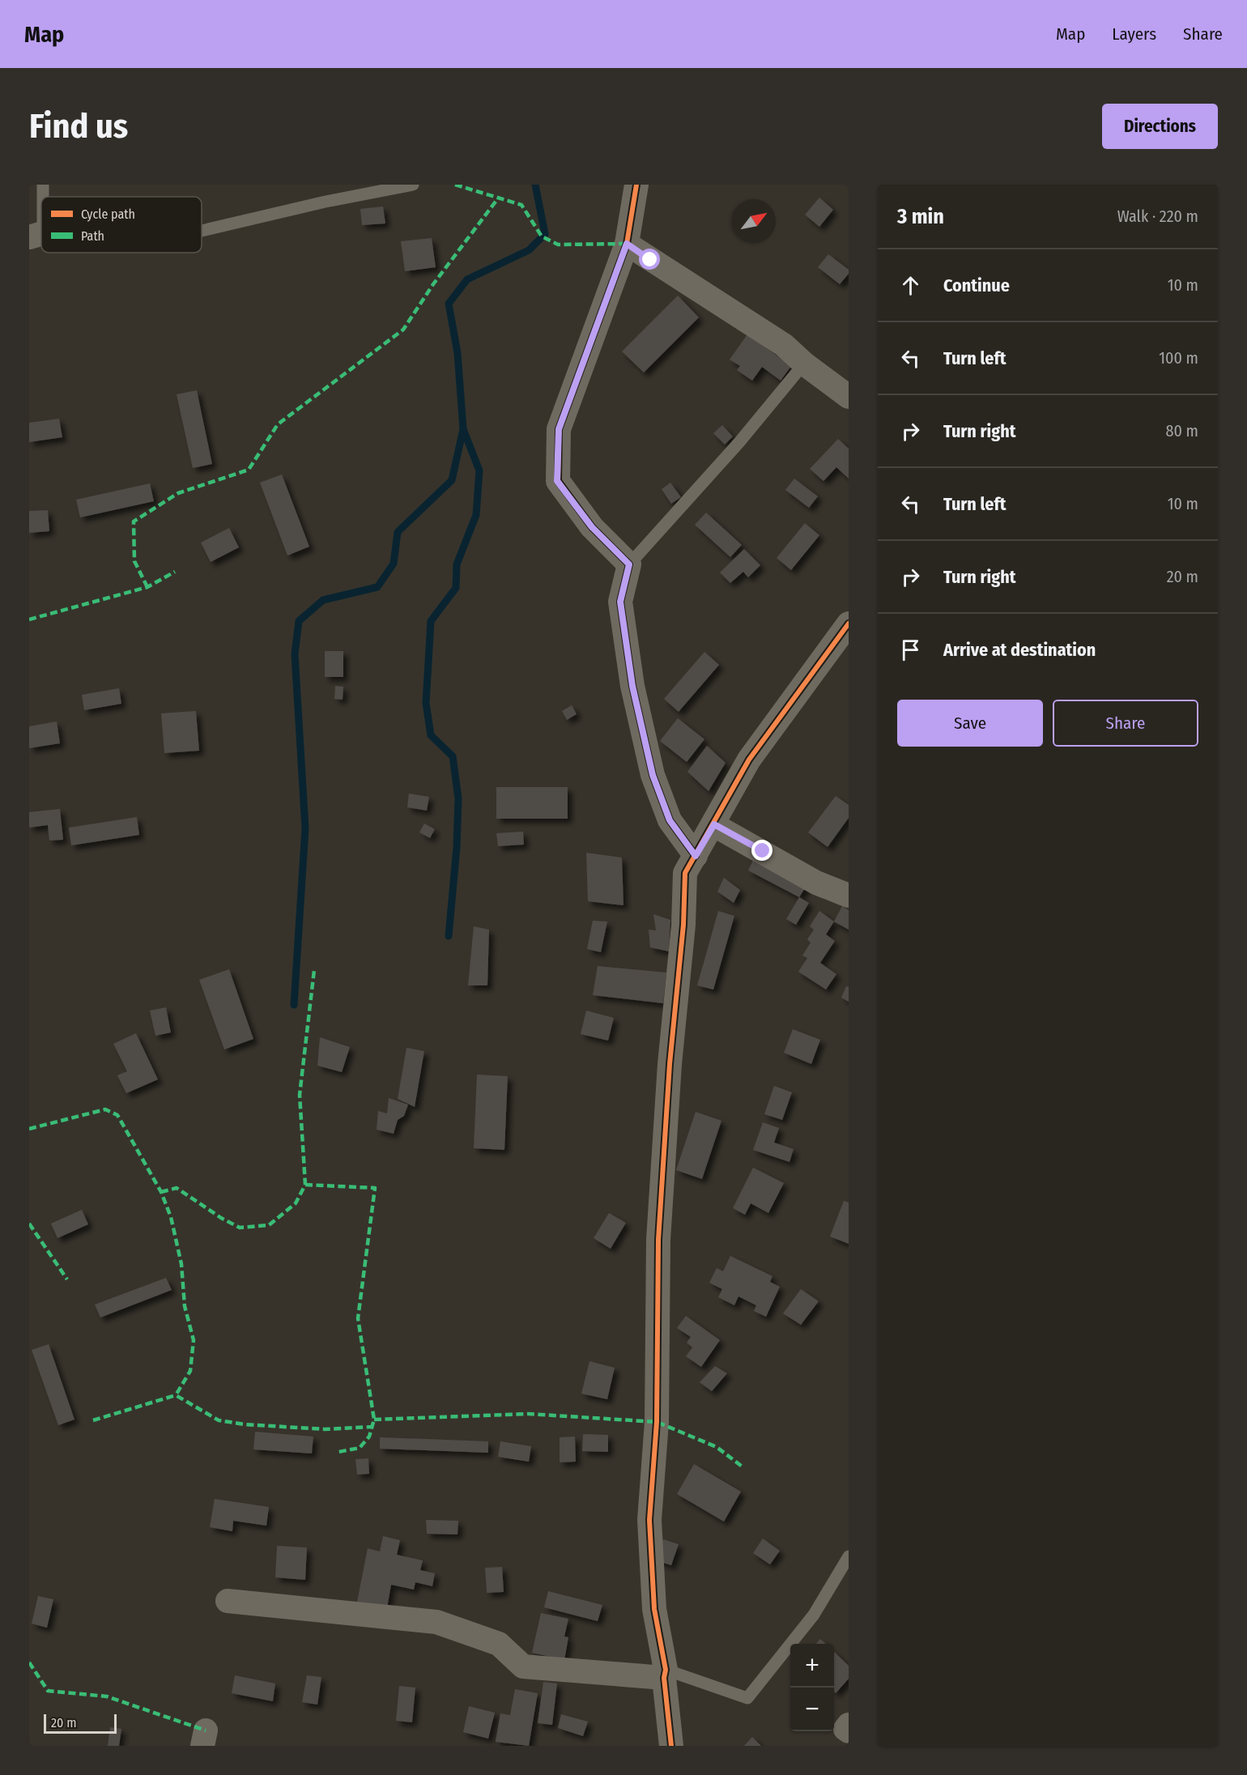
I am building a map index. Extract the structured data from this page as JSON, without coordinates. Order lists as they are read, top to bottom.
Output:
{
  "legend": ["Cycle path", "Path"],
  "scale_bar": "20 m",
  "north": "top right",
  "page": {
    "header": "Map",
    "nav": ["Map", "Layers", "Share"],
    "buttons": [
      "Directions",
      ["Save", "Share"]
    ],
    "title": "Find us",
    "heading": ["3 min", "Walk · 220 m"],
    "list": [
      ["Continue", "10 m"],
      ["Turn left", "100 m"],
      ["Turn right", "80 m"],
      ["Turn left", "10 m"],
      ["Turn right", "20 m"],
      "Arrive at destination"
    ],
    "map_buttons": ["+", "−"],
    "scale": "20 m"
  }
}
